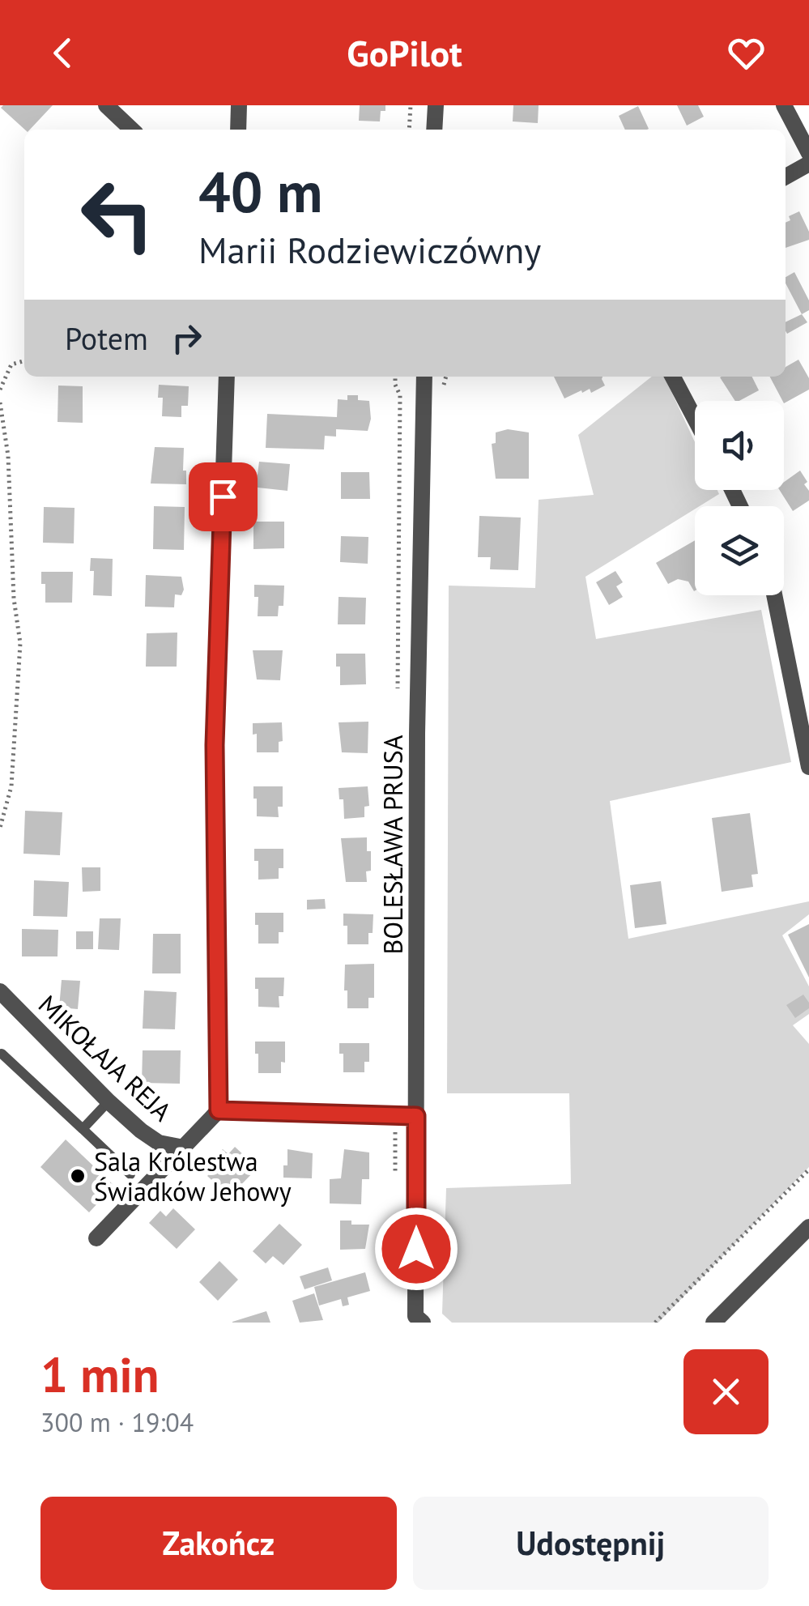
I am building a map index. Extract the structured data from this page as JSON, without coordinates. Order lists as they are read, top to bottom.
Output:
{
  "streets": {
    "street": ["BOLESŁAWA PRUSA", "MIKOŁAJA REJA"]
  },
  "places": ["Sala Królestwa Świadków Jehowy"],
  "page": {
    "header": "GoPilot",
    "turn": ["40 m", "Marii Rodziewiczówny"],
    "then": "Potem",
    "heading": ["1 min", "300 m · 19:04"],
    "buttons": ["Zakończ", "Udostępnij"]
  }
}
